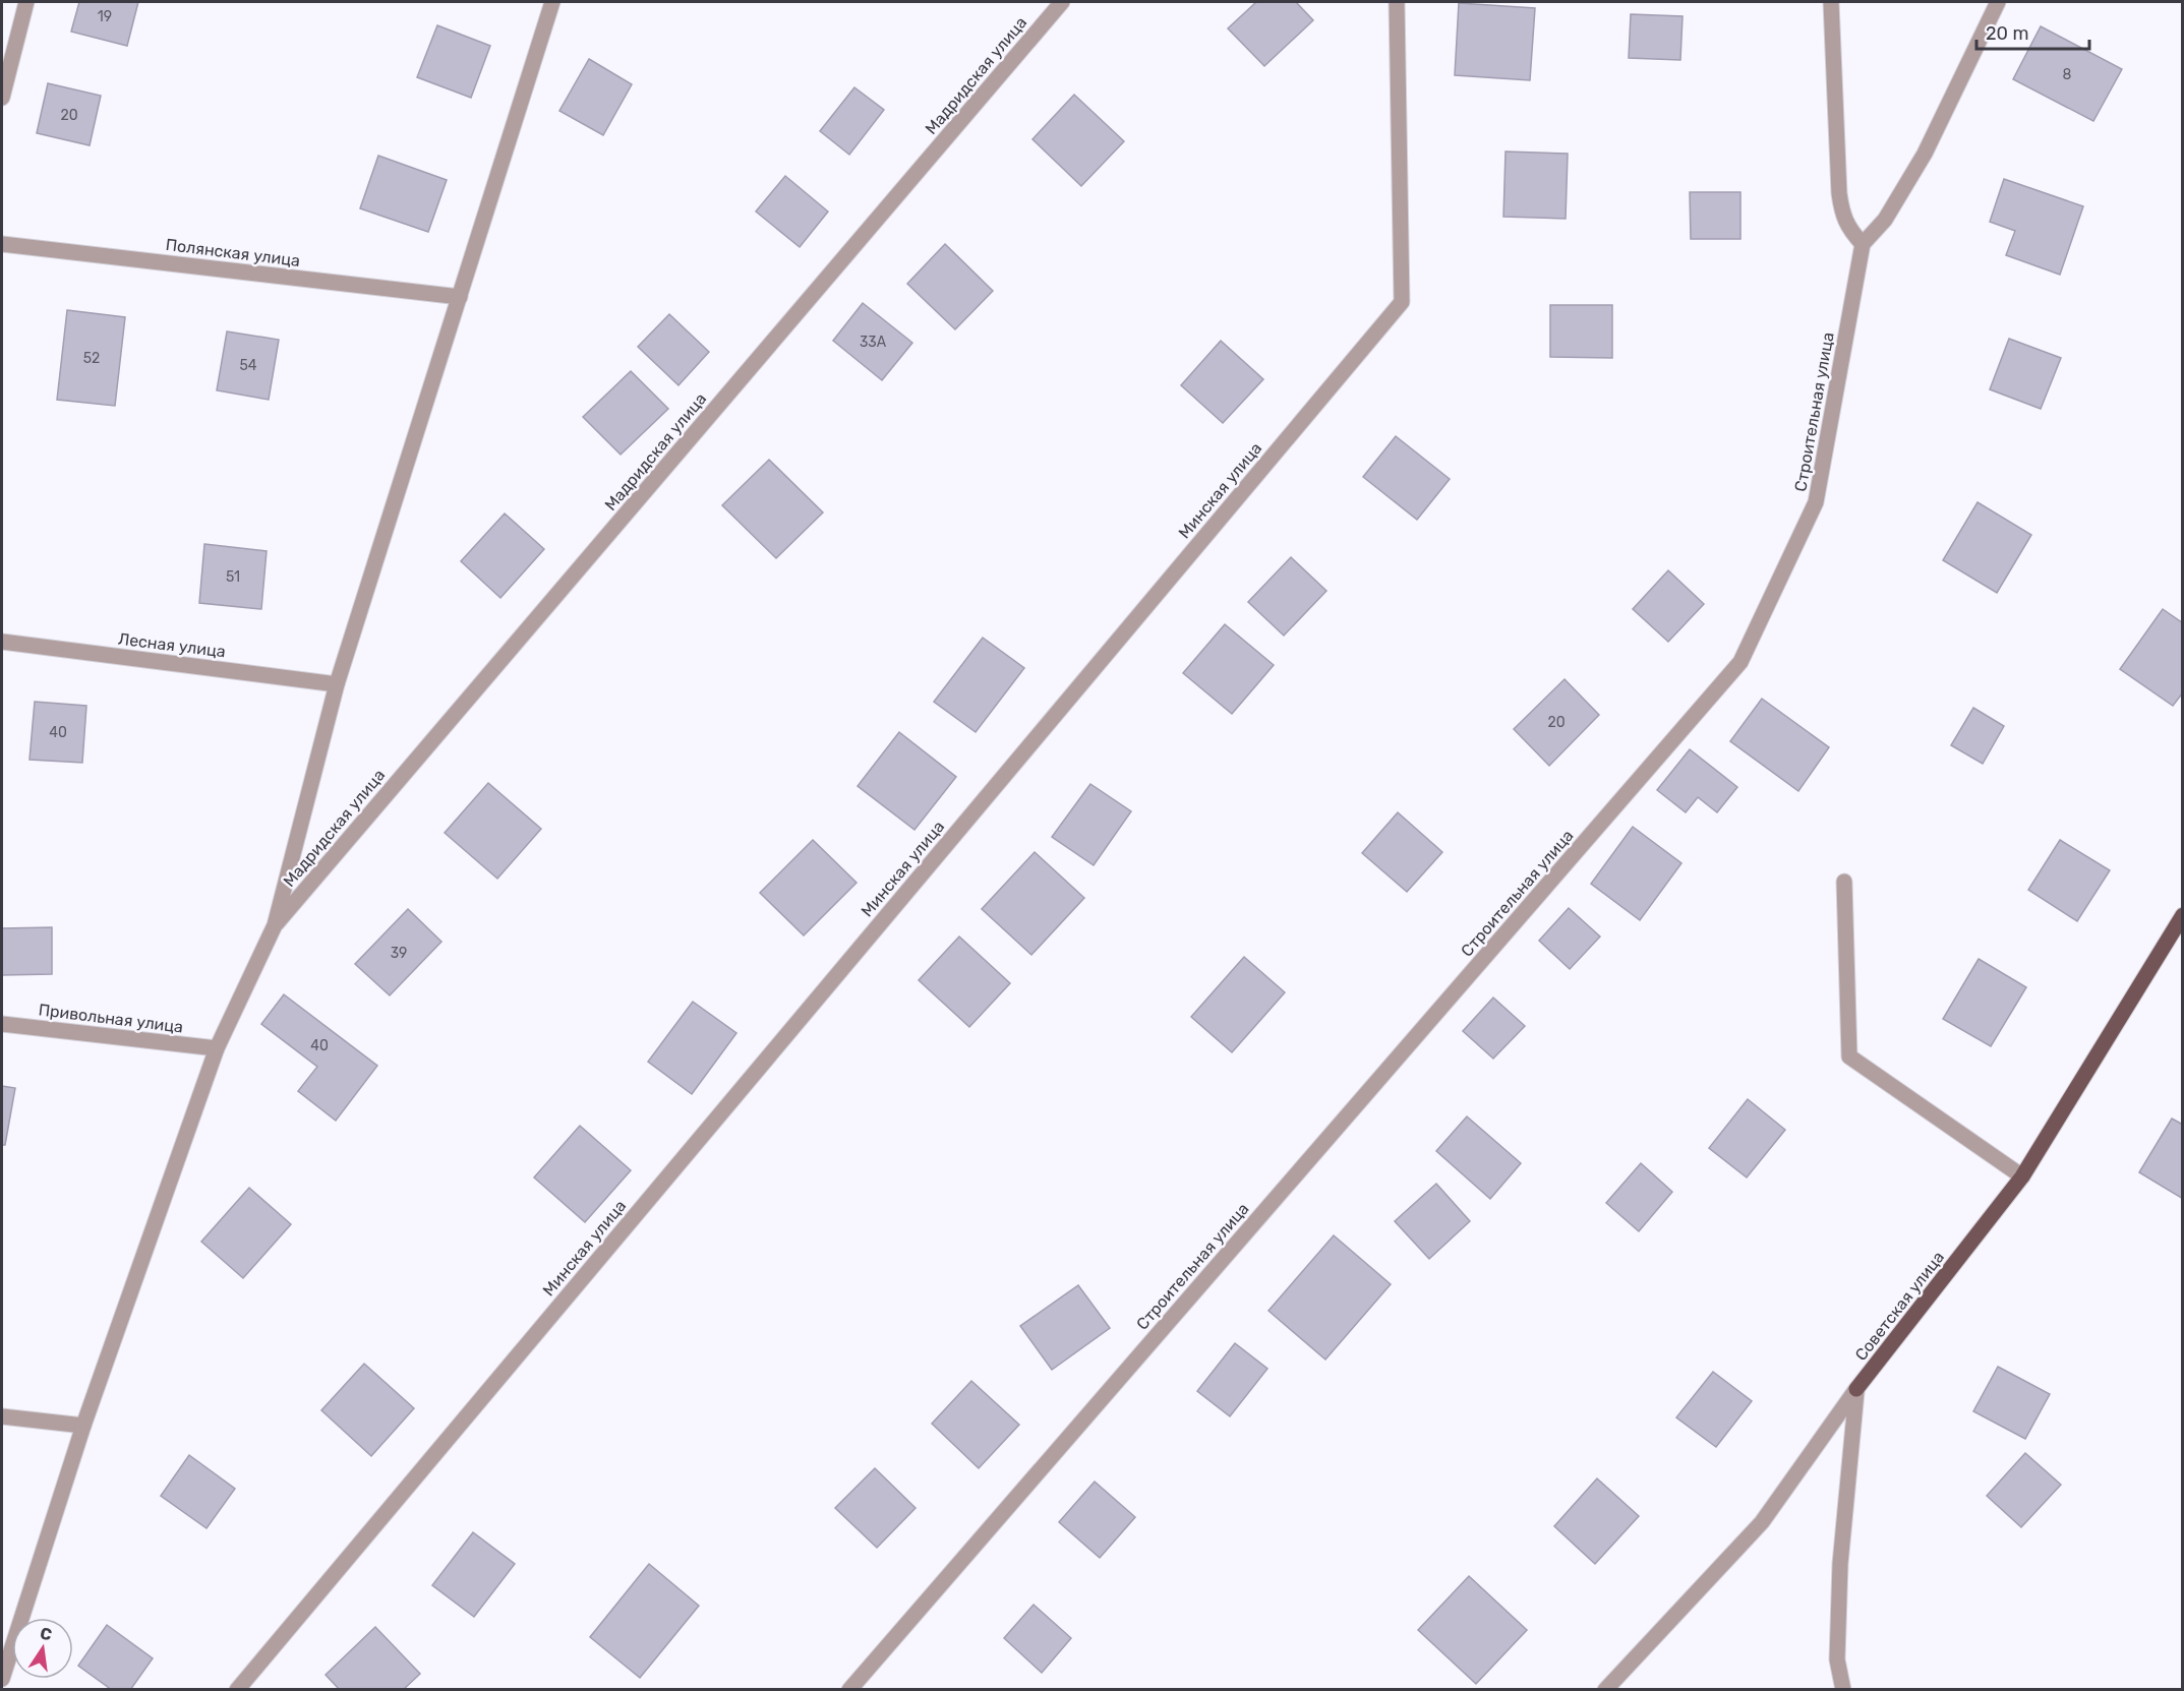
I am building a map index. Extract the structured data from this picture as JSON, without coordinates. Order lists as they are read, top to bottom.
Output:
{
  "streets": {
    "main road": ["Советская улица"],
    "street": [
      "Мадридская улица",
      "Полянская улица",
      "Строительная улица",
      "Минская улица",
      "Лесная улица",
      "Привольная улица"
    ]
  },
  "house_numbers": [
    "19",
    "8",
    "20",
    "33А",
    "52",
    "54",
    "51",
    "20",
    "40",
    "39",
    "40"
  ],
  "scale_bar": "20 m",
  "north": "top"
}
